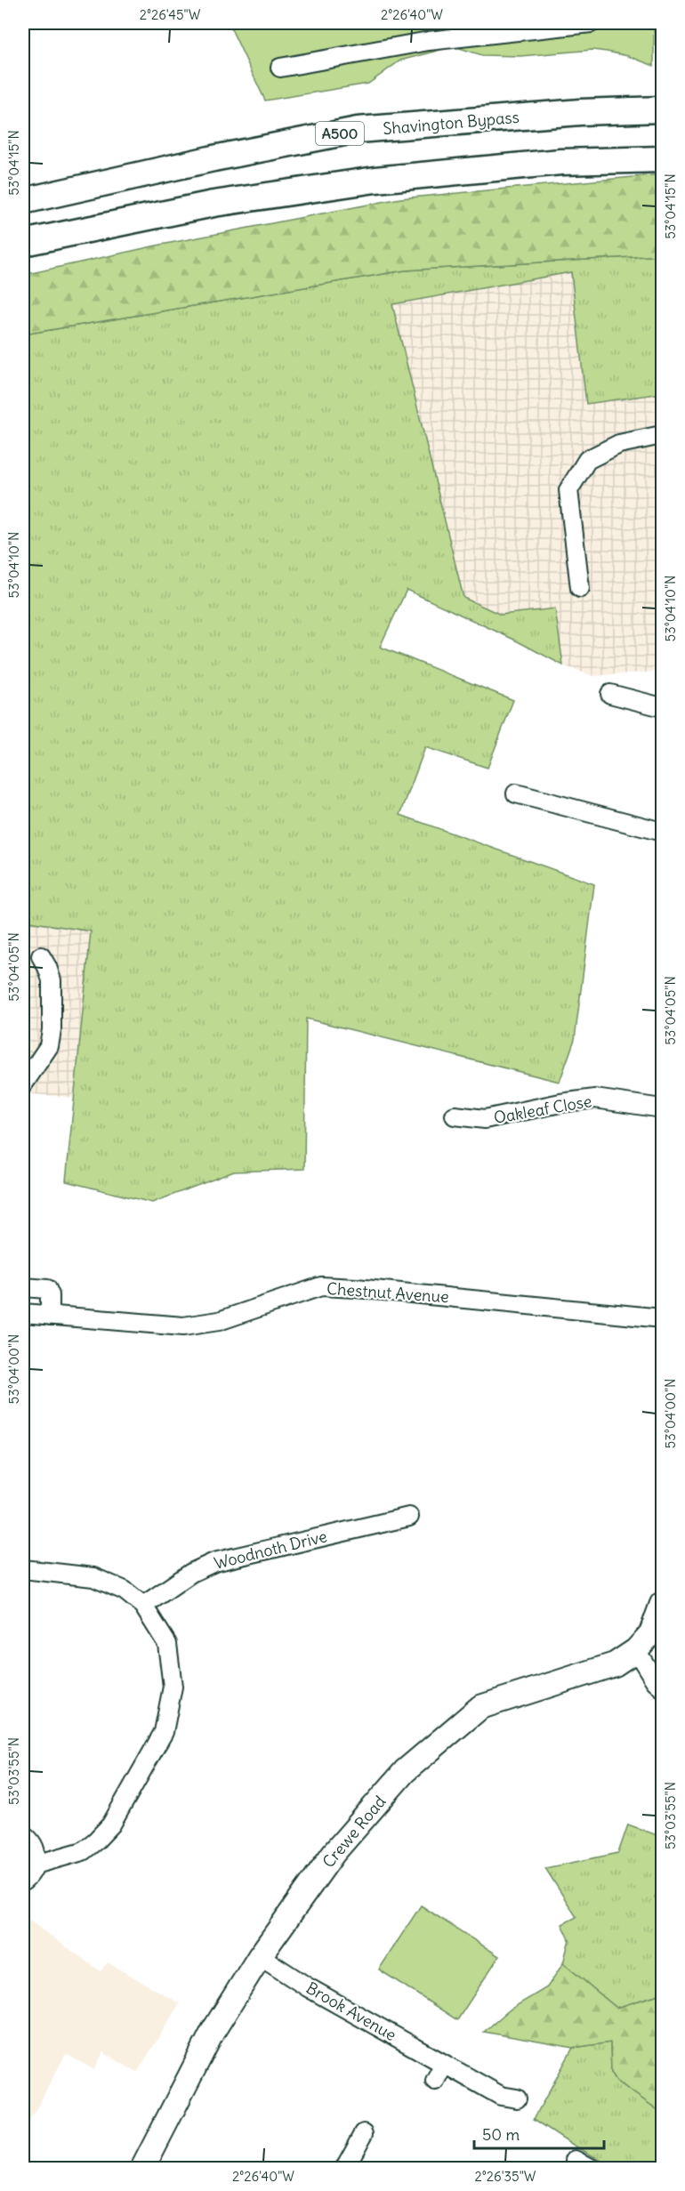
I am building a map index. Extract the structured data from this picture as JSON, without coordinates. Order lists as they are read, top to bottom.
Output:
{
  "streets": {
    "highway": ["Shavington Bypass", "A500"],
    "main road": ["Crewe Road"],
    "street": [
      "Oakleaf Close",
      "Chestnut Avenue",
      "Woodnoth Drive",
      "Brook Avenue"
    ]
  },
  "crossings": [
    ["Crewe Road", "Brook Avenue"]
  ],
  "scale_bar": "50 m",
  "coordinates": [
    "2°26'45\"W",
    "2°26'40\"W",
    "53°04'15\"N",
    "53°04'10\"N",
    "53°04'05\"N",
    "53°04'00\"N",
    "53°03'55\"N",
    "2°26'35\"W"
  ]
}
